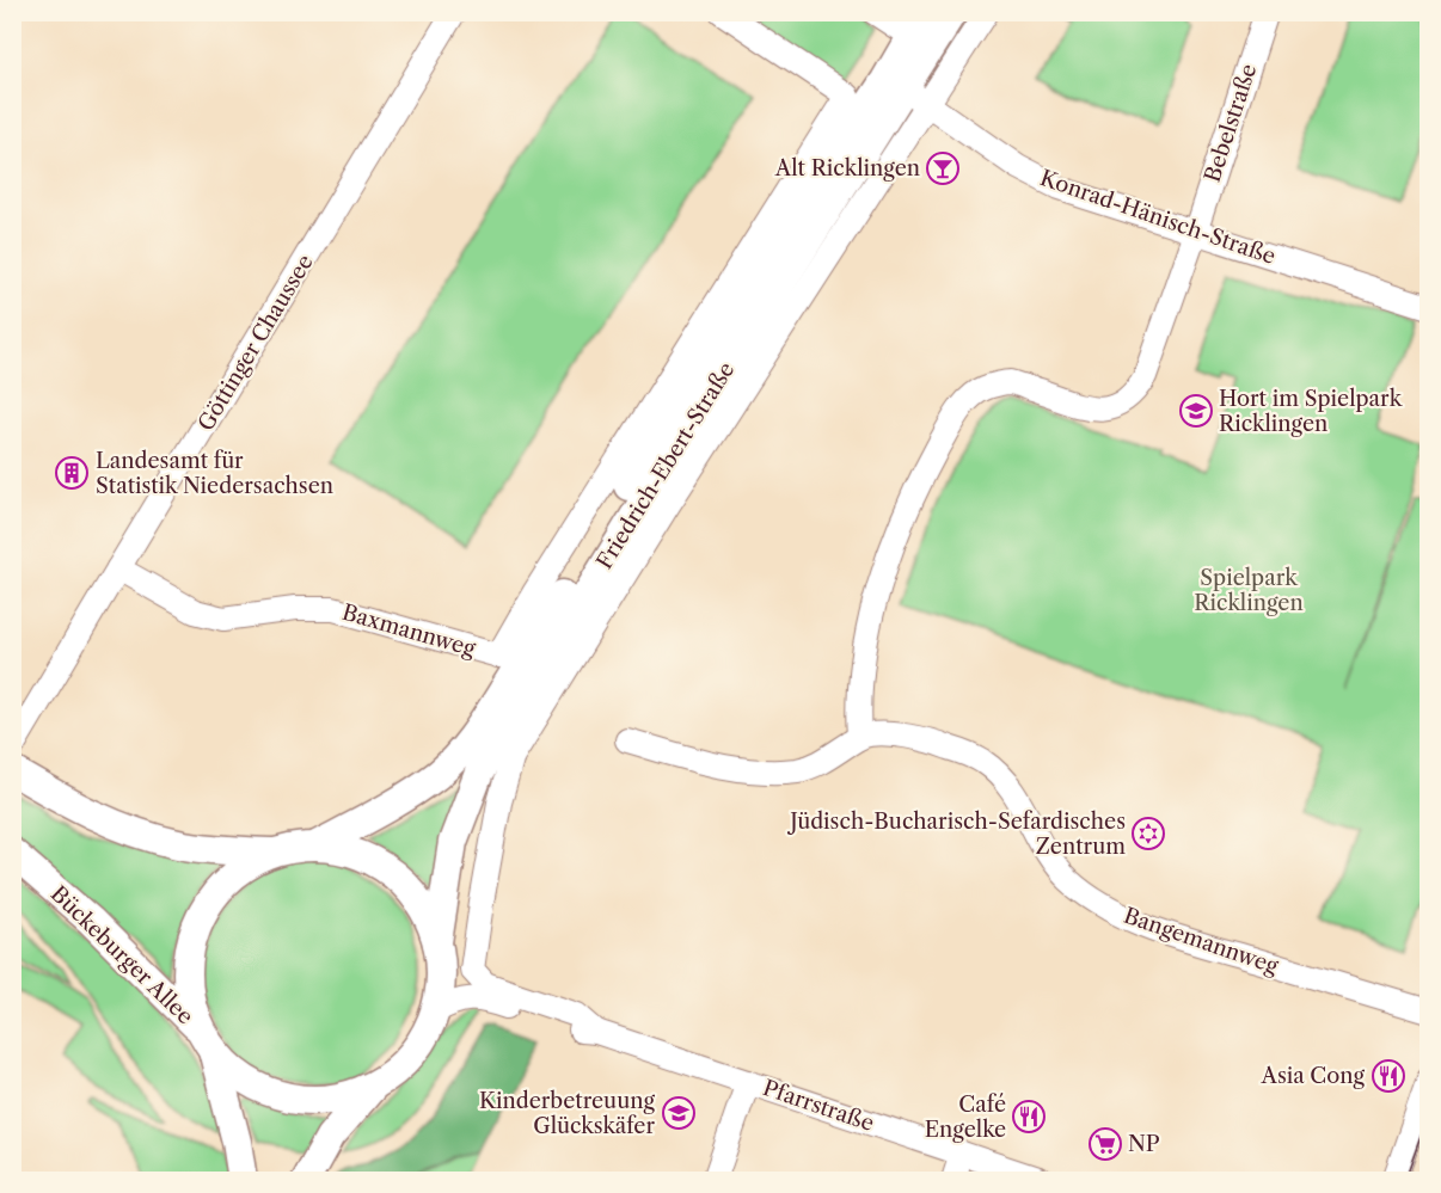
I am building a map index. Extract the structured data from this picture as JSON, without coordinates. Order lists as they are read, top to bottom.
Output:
{
  "streets": {
    "main road": ["Friedrich-Ebert-Straße", "Bückeburger Allee"],
    "street": [
      "Bebelstraße",
      "Konrad-Hänisch-Straße",
      "Göttinger Chaussee",
      "Baxmannweg",
      "Bangemannweg",
      "Pfarrstraße"
    ]
  },
  "crossings": [
    ["Bebelstraße", "Konrad-Hänisch-Straße"],
    ["Bebelstraße", "Bangemannweg"],
    ["Konrad-Hänisch-Straße", "Friedrich-Ebert-Straße"],
    ["Göttinger Chaussee", "Baxmannweg"],
    ["Friedrich-Ebert-Straße", "Baxmannweg"],
    ["Friedrich-Ebert-Straße", "Bückeburger Allee"],
    ["Friedrich-Ebert-Straße", "Pfarrstraße"],
    ["Baxmannweg", "Pfarrstraße"],
    ["Bückeburger Allee", "Pfarrstraße"]
  ],
  "parks": ["Spielpark Ricklingen"],
  "places": {
    "bar": ["Alt Ricklingen"],
    "school or university": ["Hort im Spielpark Ricklingen", "Kinderbetreuung Glückskäfer"],
    "building": ["Landesamt für Statistik Niedersachsen"],
    "synagogue": ["Jüdisch-Bucharisch-Sefardisches Zentrum"],
    "restaurant": ["Asia Cong", "Café Engelke"],
    "supermarket": ["NP"]
  }
}
